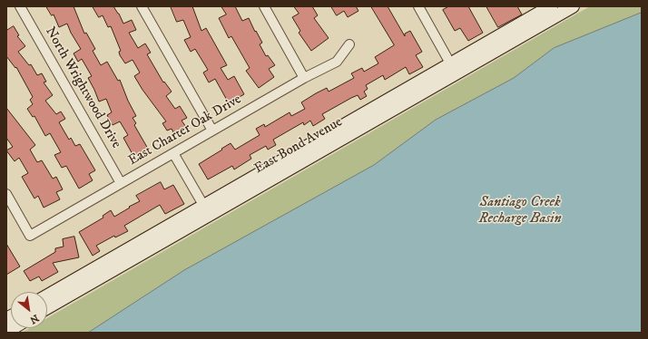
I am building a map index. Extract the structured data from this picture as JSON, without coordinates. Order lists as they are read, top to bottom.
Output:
{
  "streets": {
    "street": ["North Wrightwood Drive", "East Charter Oak Drive", "East Bond Avenue"]
  },
  "crossings": [
    ["North Wrightwood Drive", "East Charter Oak Drive"]
  ],
  "water": ["Santiago Creek Recharge Basin"],
  "north": "bottom right"
}
